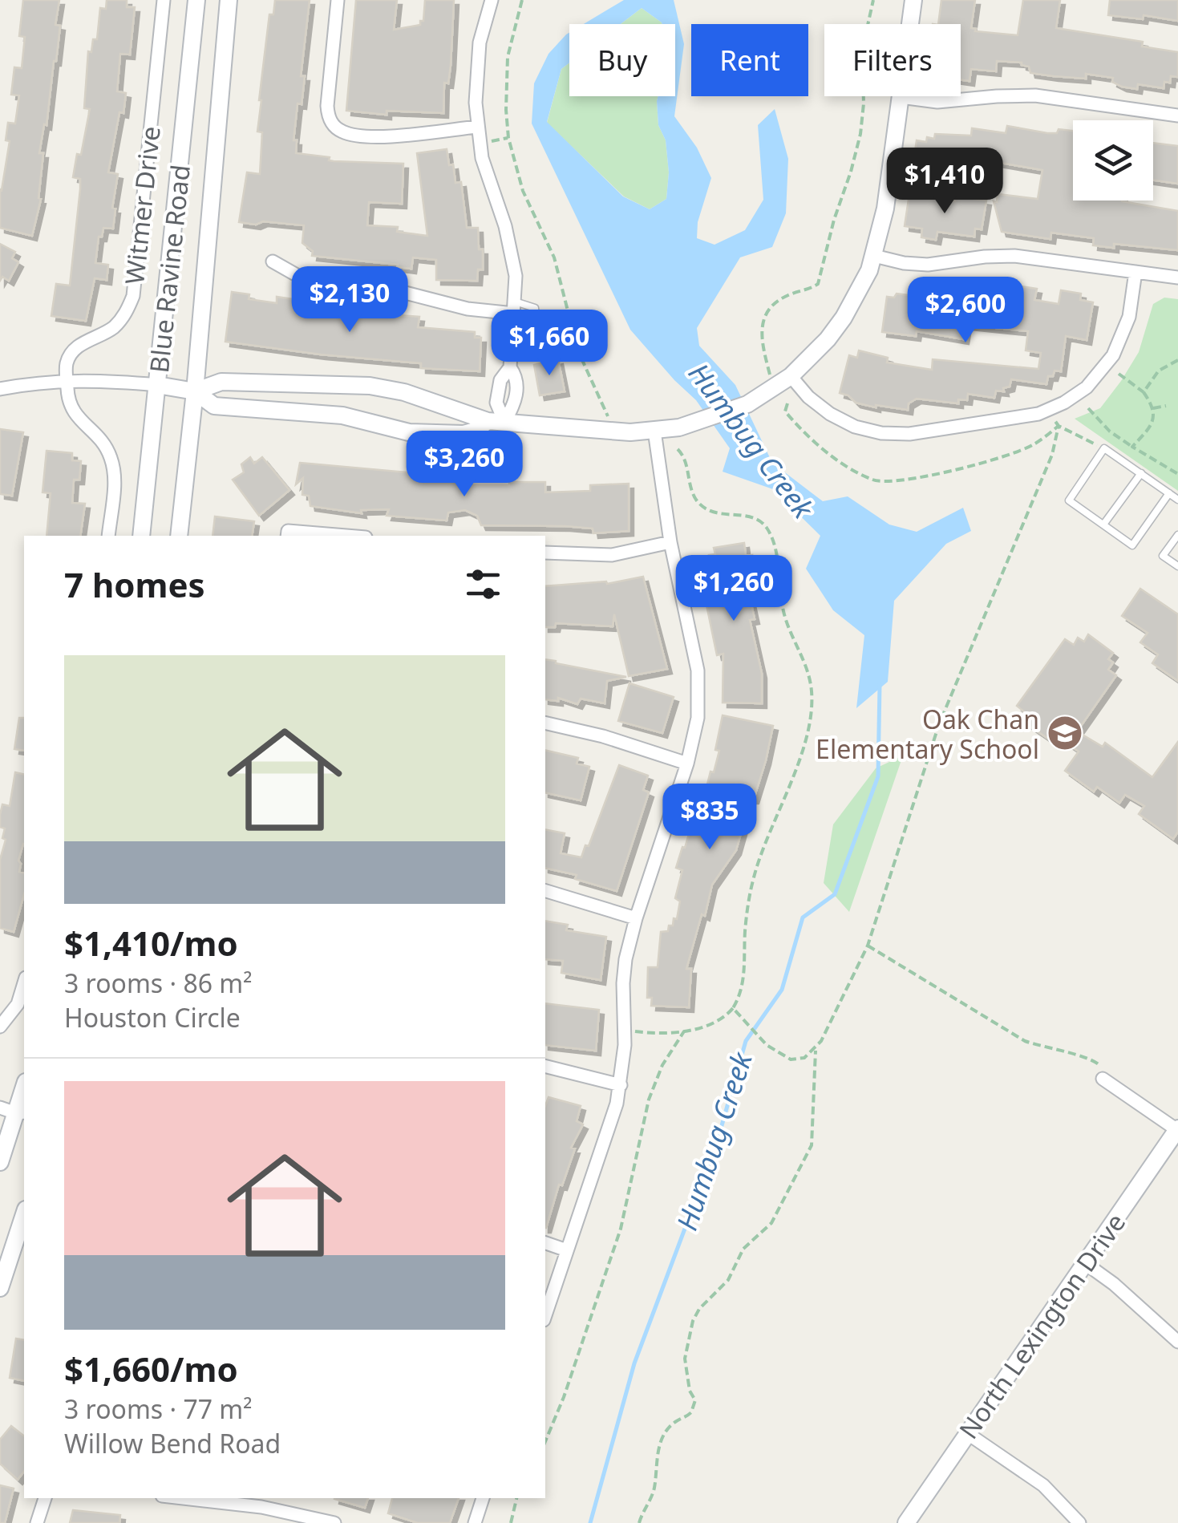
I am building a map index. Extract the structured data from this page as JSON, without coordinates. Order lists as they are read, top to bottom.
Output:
{
  "streets": {
    "street": ["Witmer Drive", "Blue Ravine Road", "North Lexington Drive"]
  },
  "water": ["Humbug Creek"],
  "places": {
    "school or university": ["Oak Chan Elementary School"]
  },
  "page": {
    "chip": ["Buy", "Rent", "Filters"],
    "price": [
      "$1,410",
      "$2,130",
      "$2,600",
      "$1,660",
      "$3,260",
      "$1,260",
      "$835"
    ],
    "heading": "7 homes",
    "list": [
      {
        "name": "$1,410/mo",
        "note": "3 rooms · 86 m² · Houston Circle"
      },
      {
        "name": "$1,660/mo",
        "note": "3 rooms · 77 m² · Willow Bend Road"
      }
    ]
  }
}
